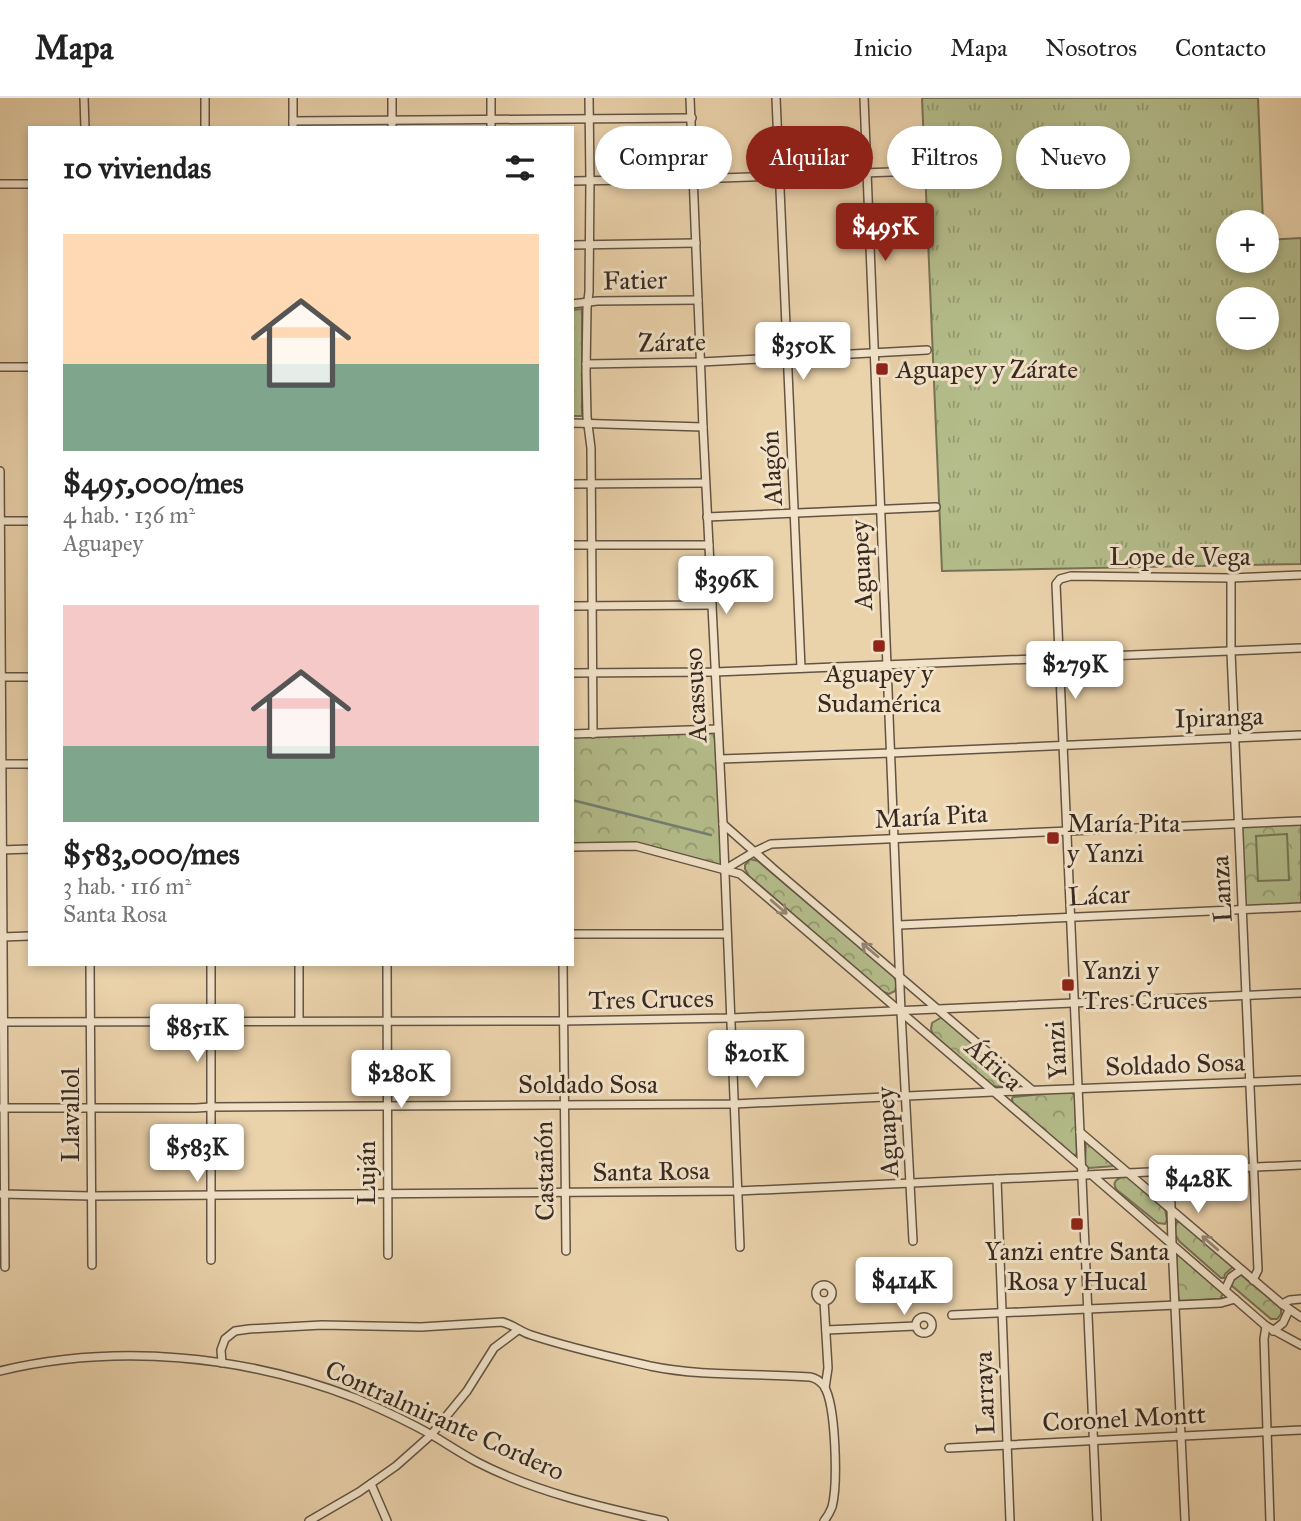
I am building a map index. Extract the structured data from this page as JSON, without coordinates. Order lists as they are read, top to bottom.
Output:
{
  "streets": {
    "street": [
      "Fatier",
      "Zárate",
      "Alagón",
      "Lope de Vega",
      "Aguapey",
      "Acassuso",
      "Ipiranga",
      "María Pita",
      "Lanza",
      "Lácar",
      "Tres Cruces",
      "Yanzi",
      "África",
      "Soldado Sosa",
      "Llavallol",
      "Castañón",
      "Santa Rosa",
      "Luján",
      "Larraya",
      "Coronel Montt",
      "Contralmirante Cordero"
    ]
  },
  "crossings": [
    ["Fatier", "Acassuso"],
    ["Zárate", "Alagón"],
    ["Zárate", "Aguapey"],
    ["Zárate", "Acassuso"],
    ["Lope de Vega", "Lanza"],
    ["Lope de Vega", "Yanzi"],
    ["Aguapey", "Ipiranga"],
    ["Aguapey", "María Pita"],
    ["Aguapey", "Lácar"],
    ["Aguapey", "Tres Cruces"],
    ["Aguapey", "África"],
    ["Aguapey", "Soldado Sosa"],
    ["Aguapey", "Santa Rosa"],
    ["Acassuso", "Ipiranga"],
    ["Acassuso", "María Pita"],
    ["Acassuso", "Tres Cruces"],
    ["Acassuso", "África"],
    ["Acassuso", "Soldado Sosa"],
    ["Acassuso", "Santa Rosa"],
    ["Ipiranga", "Lanza"],
    ["Ipiranga", "Yanzi"],
    ["María Pita", "Lanza"],
    ["María Pita", "Yanzi"],
    ["María Pita", "África"],
    ["Lanza", "Lácar"],
    ["Lanza", "Tres Cruces"],
    ["Lanza", "Soldado Sosa"],
    ["Lanza", "Santa Rosa"],
    ["Lácar", "Yanzi"],
    ["Tres Cruces", "Yanzi"],
    ["Tres Cruces", "África"],
    ["Tres Cruces", "Llavallol"],
    ["Tres Cruces", "Castañón"],
    ["Tres Cruces", "Luján"],
    ["Yanzi", "África"],
    ["Yanzi", "Soldado Sosa"],
    ["Yanzi", "Santa Rosa"],
    ["Yanzi", "Coronel Montt"],
    ["África", "Soldado Sosa"],
    ["África", "Santa Rosa"],
    ["Soldado Sosa", "Llavallol"],
    ["Soldado Sosa", "Castañón"],
    ["Soldado Sosa", "Luján"],
    ["Llavallol", "Santa Rosa"],
    ["Castañón", "Santa Rosa"],
    ["Santa Rosa", "Luján"],
    ["Santa Rosa", "Larraya"],
    ["Larraya", "Coronel Montt"]
  ],
  "places": {
    "transit": [
      "Aguapey y Zárate",
      "Aguapey y Sudamérica",
      "María Pita y Yanzi",
      "Yanzi y Tres Cruces",
      "Yanzi entre Santa Rosa y Hucal"
    ]
  },
  "page": {
    "header": "Mapa",
    "nav": [
      "Inicio",
      "Mapa",
      "Nosotros",
      "Contacto"
    ],
    "chip": [
      "Comprar",
      "Alquilar",
      "Filtros",
      "Nuevo"
    ],
    "heading": "10 viviendas",
    "price": [
      "$495K",
      "$350K",
      "$396K",
      "$279K",
      "$851K",
      "$201K",
      "$280K",
      "$583K",
      "$428K",
      "$414K"
    ],
    "map_buttons": ["+", "−"],
    "list": [
      {
        "name": "$495,000/mes",
        "note": "4 hab. · 136 m² · Aguapey"
      },
      {
        "name": "$583,000/mes",
        "note": "3 hab. · 116 m² · Santa Rosa"
      }
    ]
  }
}
